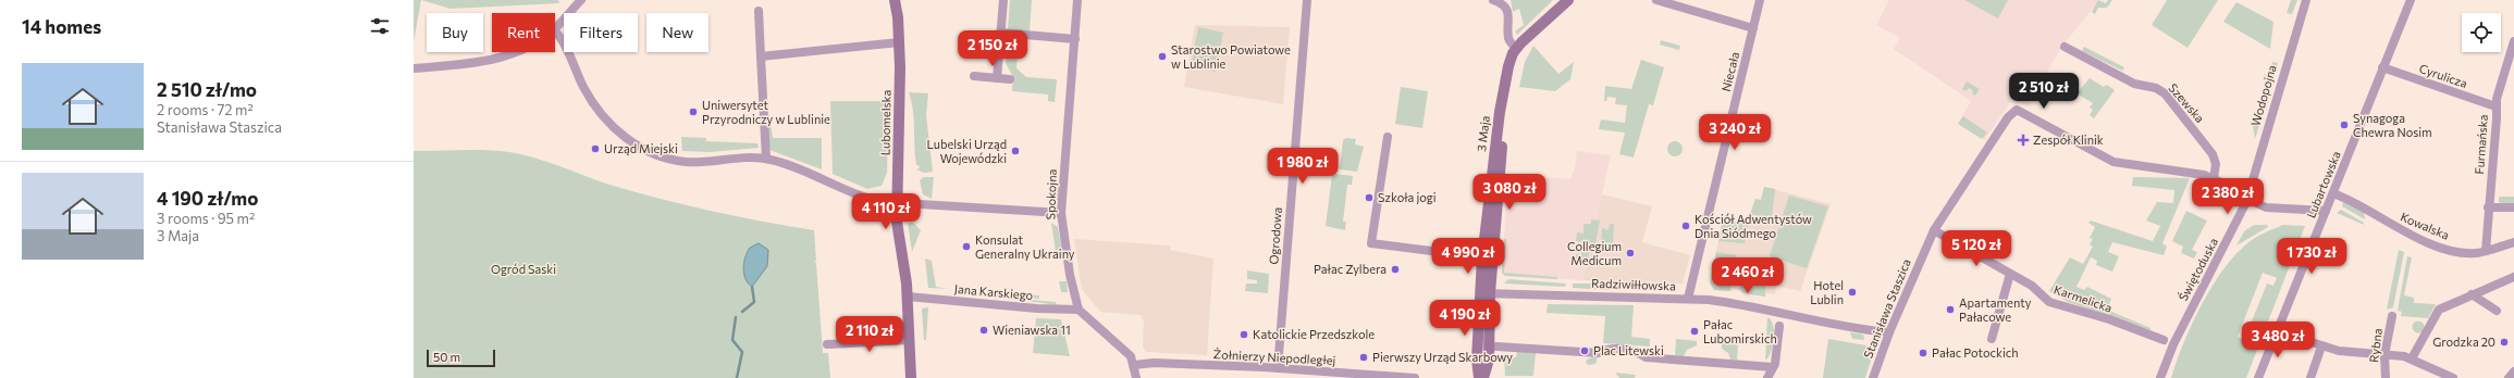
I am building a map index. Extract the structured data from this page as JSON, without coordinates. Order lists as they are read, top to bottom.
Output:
{
  "streets": {
    "street": [
      "Niecała",
      "Cyrulicza",
      "Wodopojna",
      "Szewska",
      "Lubomelska",
      "3 Maja",
      "Furmańska",
      "Lubartowska",
      "Spokojna",
      "Kowalska",
      "Ogrodowa",
      "Świętoduska",
      "Radziwiłłowska",
      "Jana Karskiego",
      "Karmelicka",
      "Stanisława Staszica",
      "Rybna",
      "Żołnierzy Niepodległej"
    ]
  },
  "crossings": [
    ["Niecała", "Radziwiłłowska"],
    ["Cyrulicza", "Furmańska"],
    ["Cyrulicza", "Lubartowska"],
    ["Wodopojna", "Świętoduska"],
    ["Wodopojna", "Stanisława Staszica"],
    ["Szewska", "Stanisława Staszica"],
    ["Lubomelska", "Jana Karskiego"],
    ["3 Maja", "Radziwiłłowska"],
    ["Furmańska", "Kowalska"],
    ["Lubartowska", "Kowalska"],
    ["Spokojna", "Jana Karskiego"],
    ["Ogrodowa", "Żołnierzy Niepodległej"],
    ["Świętoduska", "Stanisława Staszica"],
    ["Radziwiłłowska", "Stanisława Staszica"],
    ["Karmelicka", "Stanisława Staszica"]
  ],
  "parks": ["Ogród Saski"],
  "places": {
    "other": [
      "Starostwo Powiatowe w Lublinie",
      "Uniwersytet Przyrodniczy w Lublinie",
      "Synagoga Chewra Nosim",
      "Urząd Miejski",
      "Lubelski Urząd Wojewódzki",
      "Szkoła jogi",
      "Kościół Adwentystów Dnia Siódmego",
      "Konsulat Generalny Ukrainy",
      "Collegium Medicum",
      "Pałac Zylbera",
      "Hotel Lublin",
      "Apartamenty Pałacowe",
      "Wieniawska 11",
      "Pałac Lubomirskich",
      "Katolickie Przedszkole",
      "Grodzka 20",
      "Plac Litewski",
      "Pałac Potockich",
      "Pierwszy Urząd Skarbowy"
    ],
    "health": ["Zespół Klinik"]
  },
  "scale_bar": "50 m",
  "page": {
    "heading": "14 homes",
    "chip": [
      "Buy",
      "Rent",
      "Filters",
      "New"
    ],
    "price": [
      "2 150 zł",
      "2 510 zł",
      "3 240 zł",
      "1 980 zł",
      "3 080 zł",
      "2 380 zł",
      "4 110 zł",
      "5 120 zł",
      "4 990 zł",
      "1 730 zł",
      "2 460 zł",
      "4 190 zł",
      "2 110 zł",
      "3 480 zł"
    ],
    "list": [
      {
        "name": "2 510 zł/mo",
        "note": "2 rooms · 72 m² · Stanisława Staszica"
      },
      {
        "name": "4 190 zł/mo",
        "note": "3 rooms · 95 m² · 3 Maja"
      }
    ],
    "scale": "50 m"
  }
}
